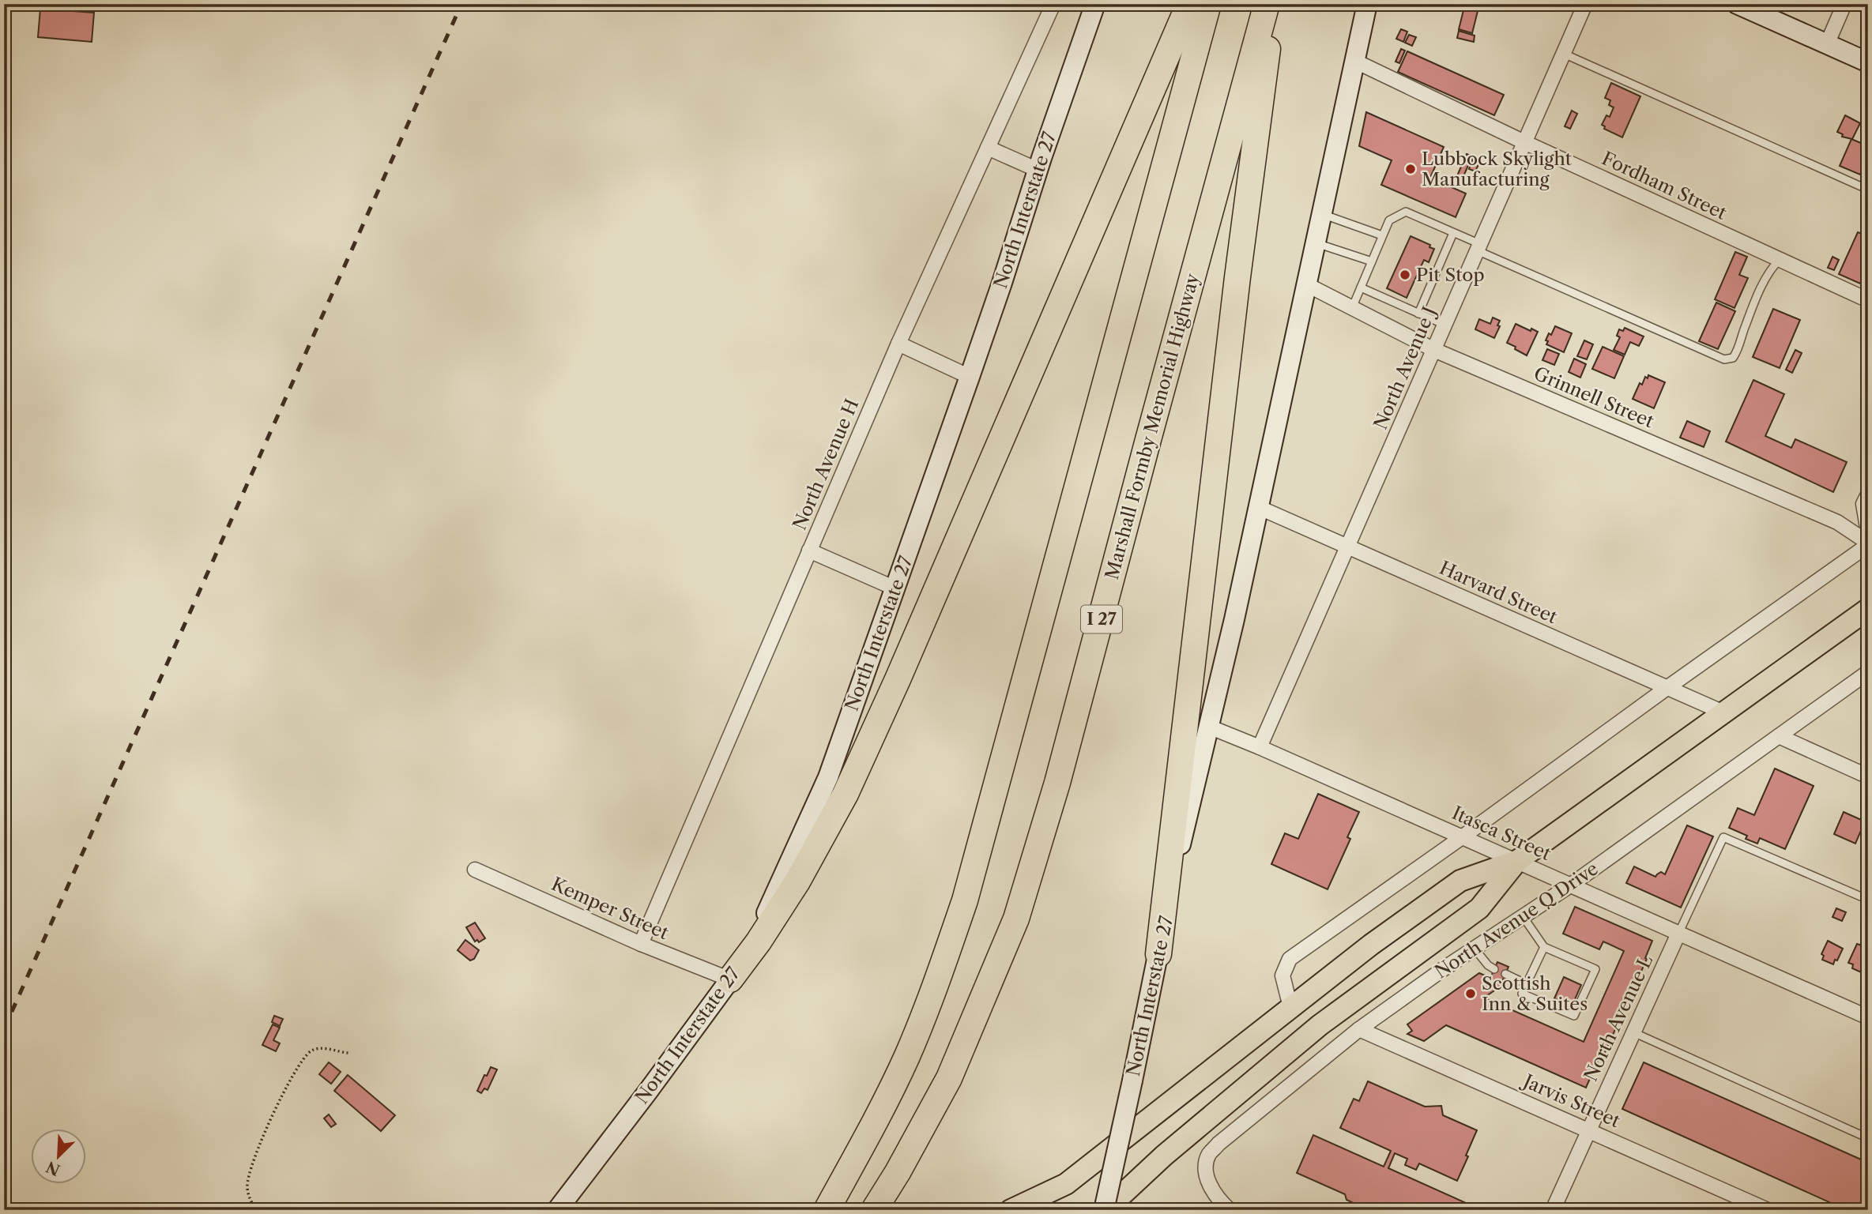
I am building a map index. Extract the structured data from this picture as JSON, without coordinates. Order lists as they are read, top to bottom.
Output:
{
  "streets": {
    "highway": ["Marshall Formby Memorial Highway", "I 27"],
    "main road": ["North Interstate 27", "North Avenue Q Drive"],
    "street": [
      "Fordham Street",
      "North Avenue J",
      "Grinnell Street",
      "North Avenue H",
      "Harvard Street",
      "Itasca Street",
      "Kemper Street",
      "North Avenue L",
      "Jarvis Street"
    ]
  },
  "crossings": [
    ["Fordham Street", "North Interstate 27"],
    ["Fordham Street", "North Avenue J"],
    ["North Interstate 27", "Grinnell Street"],
    ["North Interstate 27", "Harvard Street"],
    ["North Interstate 27", "Itasca Street"],
    ["North Interstate 27", "Kemper Street"],
    ["North Interstate 27", "North Avenue Q Drive"],
    ["North Avenue J", "Grinnell Street"],
    ["North Avenue J", "Harvard Street"],
    ["North Avenue J", "Itasca Street"],
    ["North Avenue H", "Kemper Street"],
    ["Harvard Street", "North Avenue Q Drive"],
    ["Itasca Street", "North Avenue Q Drive"],
    ["Itasca Street", "North Avenue L"],
    ["North Avenue Q Drive", "Jarvis Street"],
    ["North Avenue L", "Jarvis Street"]
  ],
  "places": ["Lubbock Skylight Manufacturing", "Pit Stop", "Scottish Inn & Suites"],
  "north": "bottom left"
}
